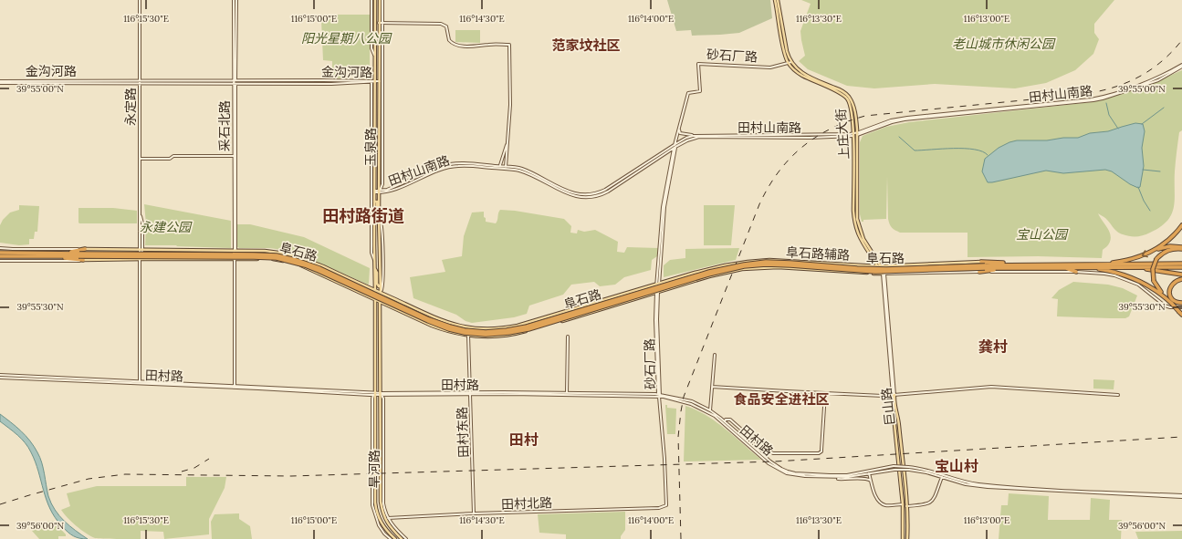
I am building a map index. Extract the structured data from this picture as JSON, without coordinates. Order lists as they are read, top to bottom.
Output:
{
  "streets": {
    "highway": ["阜石路"],
    "main road": [
      "上庄大街",
      "玉泉路",
      "阜石路辅路",
      "巨山路",
      "旱河路"
    ],
    "street": [
      "砂石厂路",
      "金沟河路",
      "田村山南路",
      "永定路",
      "采石北路",
      "田村路",
      "田村东路",
      "田村北路"
    ]
  },
  "crossings": [
    ["砂石厂路", "田村山南路"],
    ["砂石厂路", "上庄大街"],
    ["砂石厂路", "阜石路"],
    ["砂石厂路", "阜石路辅路"],
    ["砂石厂路", "田村路"],
    ["砂石厂路", "田村北路"],
    ["金沟河路", "永定路"],
    ["金沟河路", "采石北路"],
    ["金沟河路", "玉泉路"],
    ["田村山南路", "上庄大街"],
    ["田村山南路", "玉泉路"],
    ["永定路", "阜石路"],
    ["永定路", "田村路"],
    ["采石北路", "阜石路"],
    ["采石北路", "田村路"],
    ["上庄大街", "阜石路"],
    ["上庄大街", "阜石路辅路"],
    ["上庄大街", "巨山路"],
    ["玉泉路", "阜石路"],
    ["玉泉路", "旱河路"],
    ["阜石路", "阜石路辅路"],
    ["阜石路", "巨山路"],
    ["阜石路", "田村东路"],
    ["阜石路", "旱河路"],
    ["田村路", "田村东路"],
    ["田村路", "旱河路"],
    ["田村东路", "田村北路"],
    ["旱河路", "田村北路"]
  ],
  "districts": [
    "范家坟社区",
    "田村路街道",
    "龚村",
    "食品安全进社区",
    "田村",
    "宝山村"
  ],
  "parks": [
    "阳光星期八公园",
    "老山城市休闲公园",
    "永建公园",
    "宝山公园"
  ],
  "coordinates": [
    "116°15'30\"E",
    "116°15'00\"E",
    "116°14'30\"E",
    "116°14'00\"E",
    "116°13'30\"E",
    "116°13'00\"E",
    "39°55'00\"N",
    "39°55'30\"N",
    "39°56'00\"N"
  ]
}
